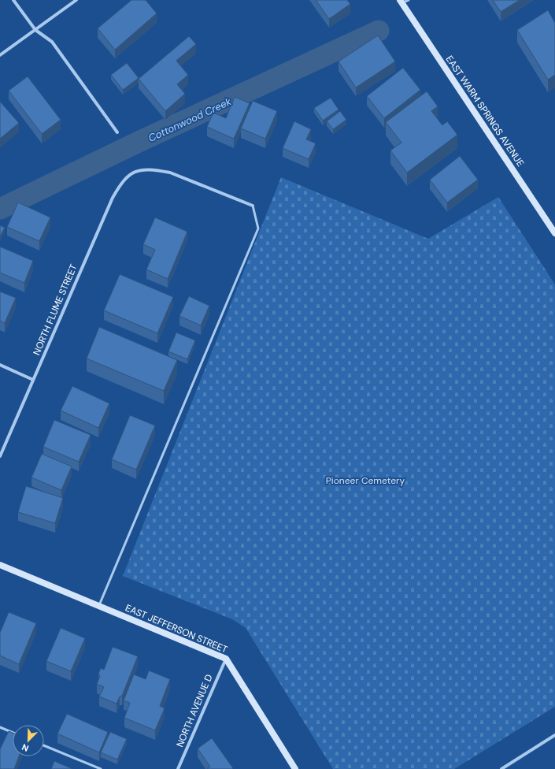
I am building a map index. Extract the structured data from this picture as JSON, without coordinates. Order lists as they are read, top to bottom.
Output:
{
  "streets": {
    "street": [
      "EAST WARM SPRINGS AVENUE",
      "NORTH FLUME STREET",
      "EAST JEFFERSON STREET",
      "NORTH AVENUE D"
    ]
  },
  "crossings": [
    ["EAST JEFFERSON STREET", "NORTH AVENUE D"]
  ],
  "water": ["Cottonwood Creek"],
  "parks": ["Pioneer Cemetery"],
  "north": "bottom left"
}
